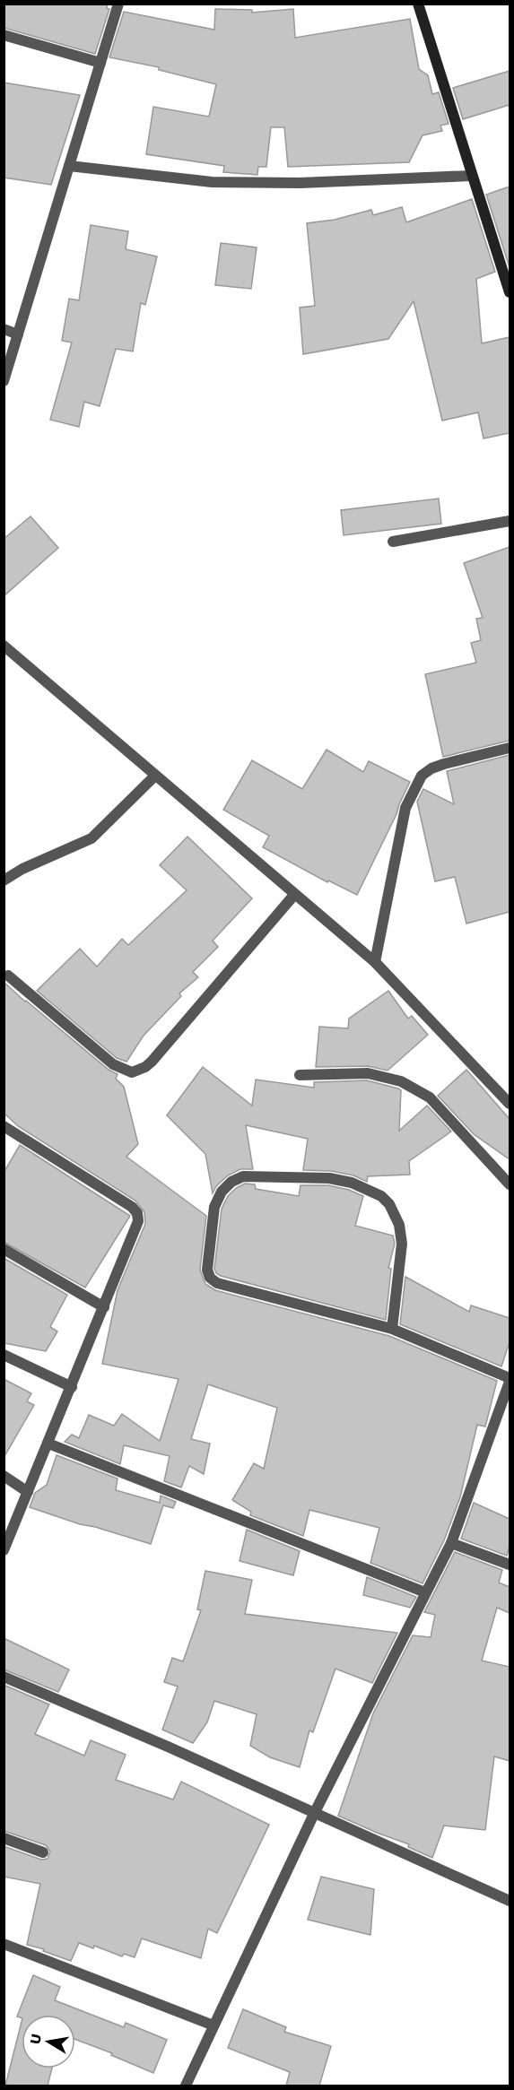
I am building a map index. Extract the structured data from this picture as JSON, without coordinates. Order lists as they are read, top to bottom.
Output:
{
  "north": "left"
}
